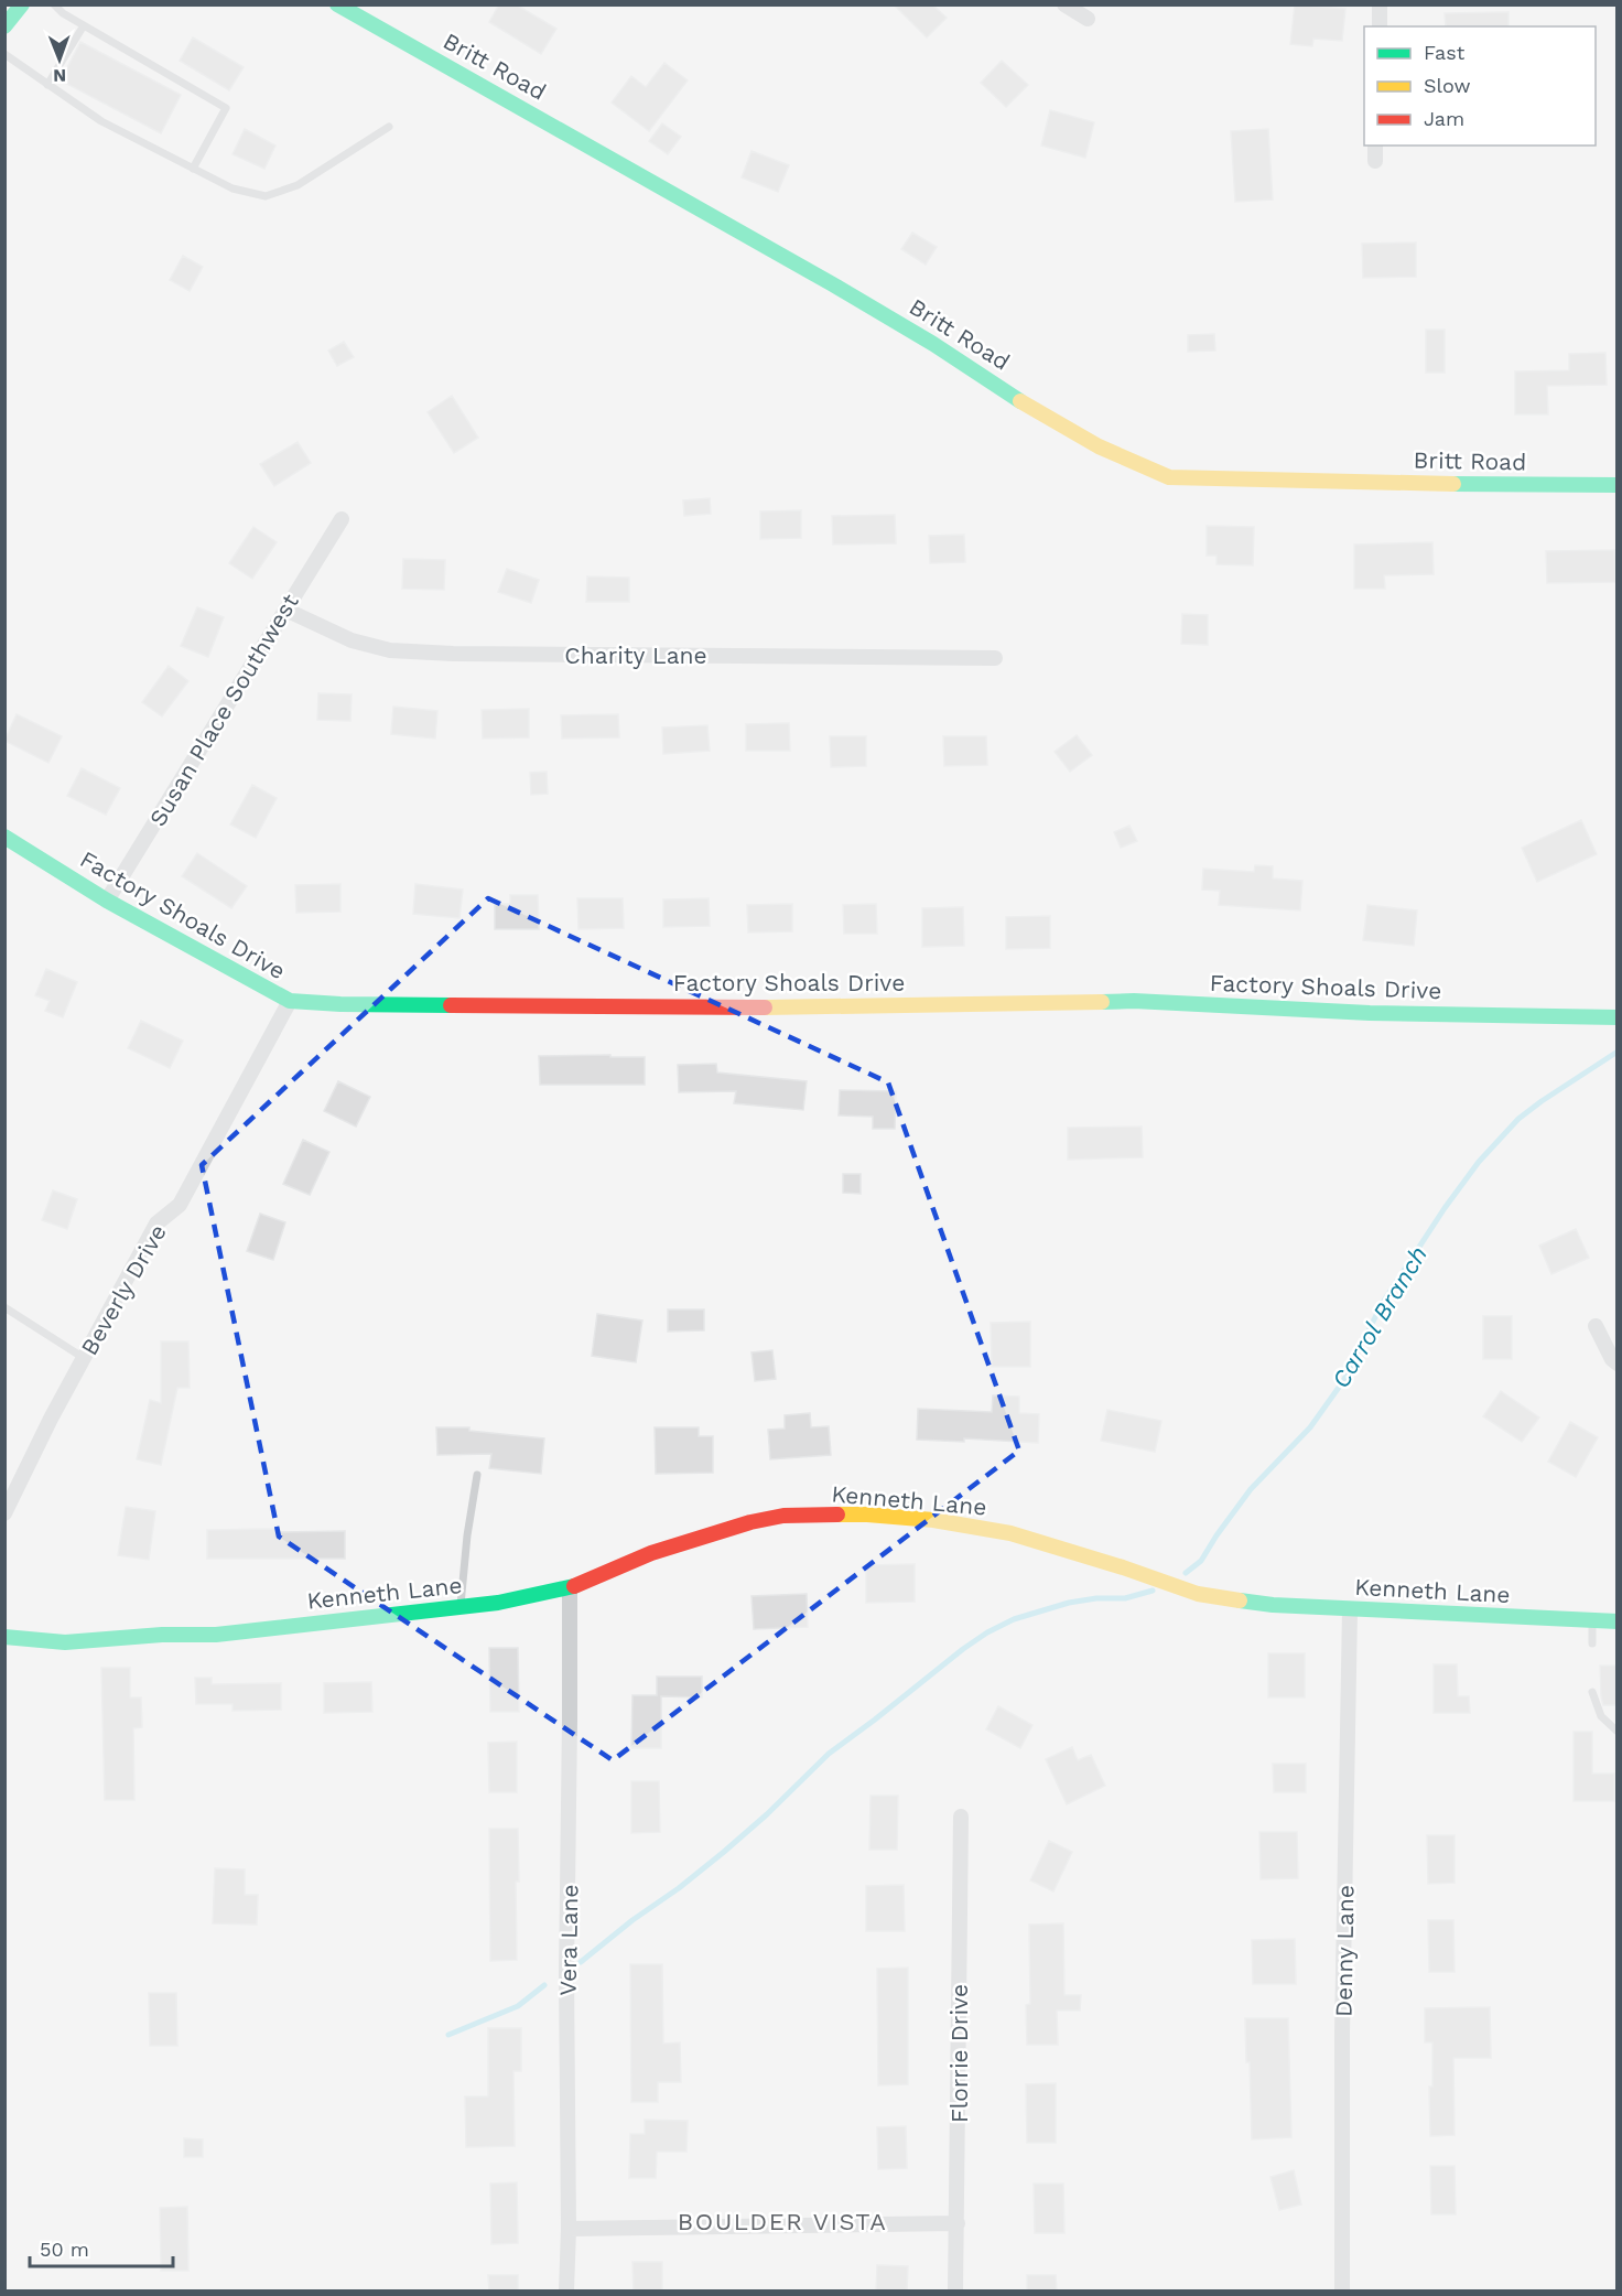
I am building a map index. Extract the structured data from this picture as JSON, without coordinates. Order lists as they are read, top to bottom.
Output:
{
  "streets": {
    "street": [
      "Britt Road",
      "Charity Lane",
      "Susan Place Southwest",
      "Factory Shoals Drive",
      "Beverly Drive",
      "Kenneth Lane",
      "Vera Lane",
      "Denny Lane",
      "Florrie Drive"
    ]
  },
  "crossings": [
    ["Charity Lane", "Susan Place Southwest"],
    ["Susan Place Southwest", "Factory Shoals Drive"],
    ["Factory Shoals Drive", "Beverly Drive"],
    ["Kenneth Lane", "Vera Lane"],
    ["Kenneth Lane", "Denny Lane"]
  ],
  "districts": ["BOULDER VISTA"],
  "water": ["Carrol Branch"],
  "legend": ["Fast", "Slow", "Jam"],
  "scale_bar": "50 m",
  "north": "bottom"
}
